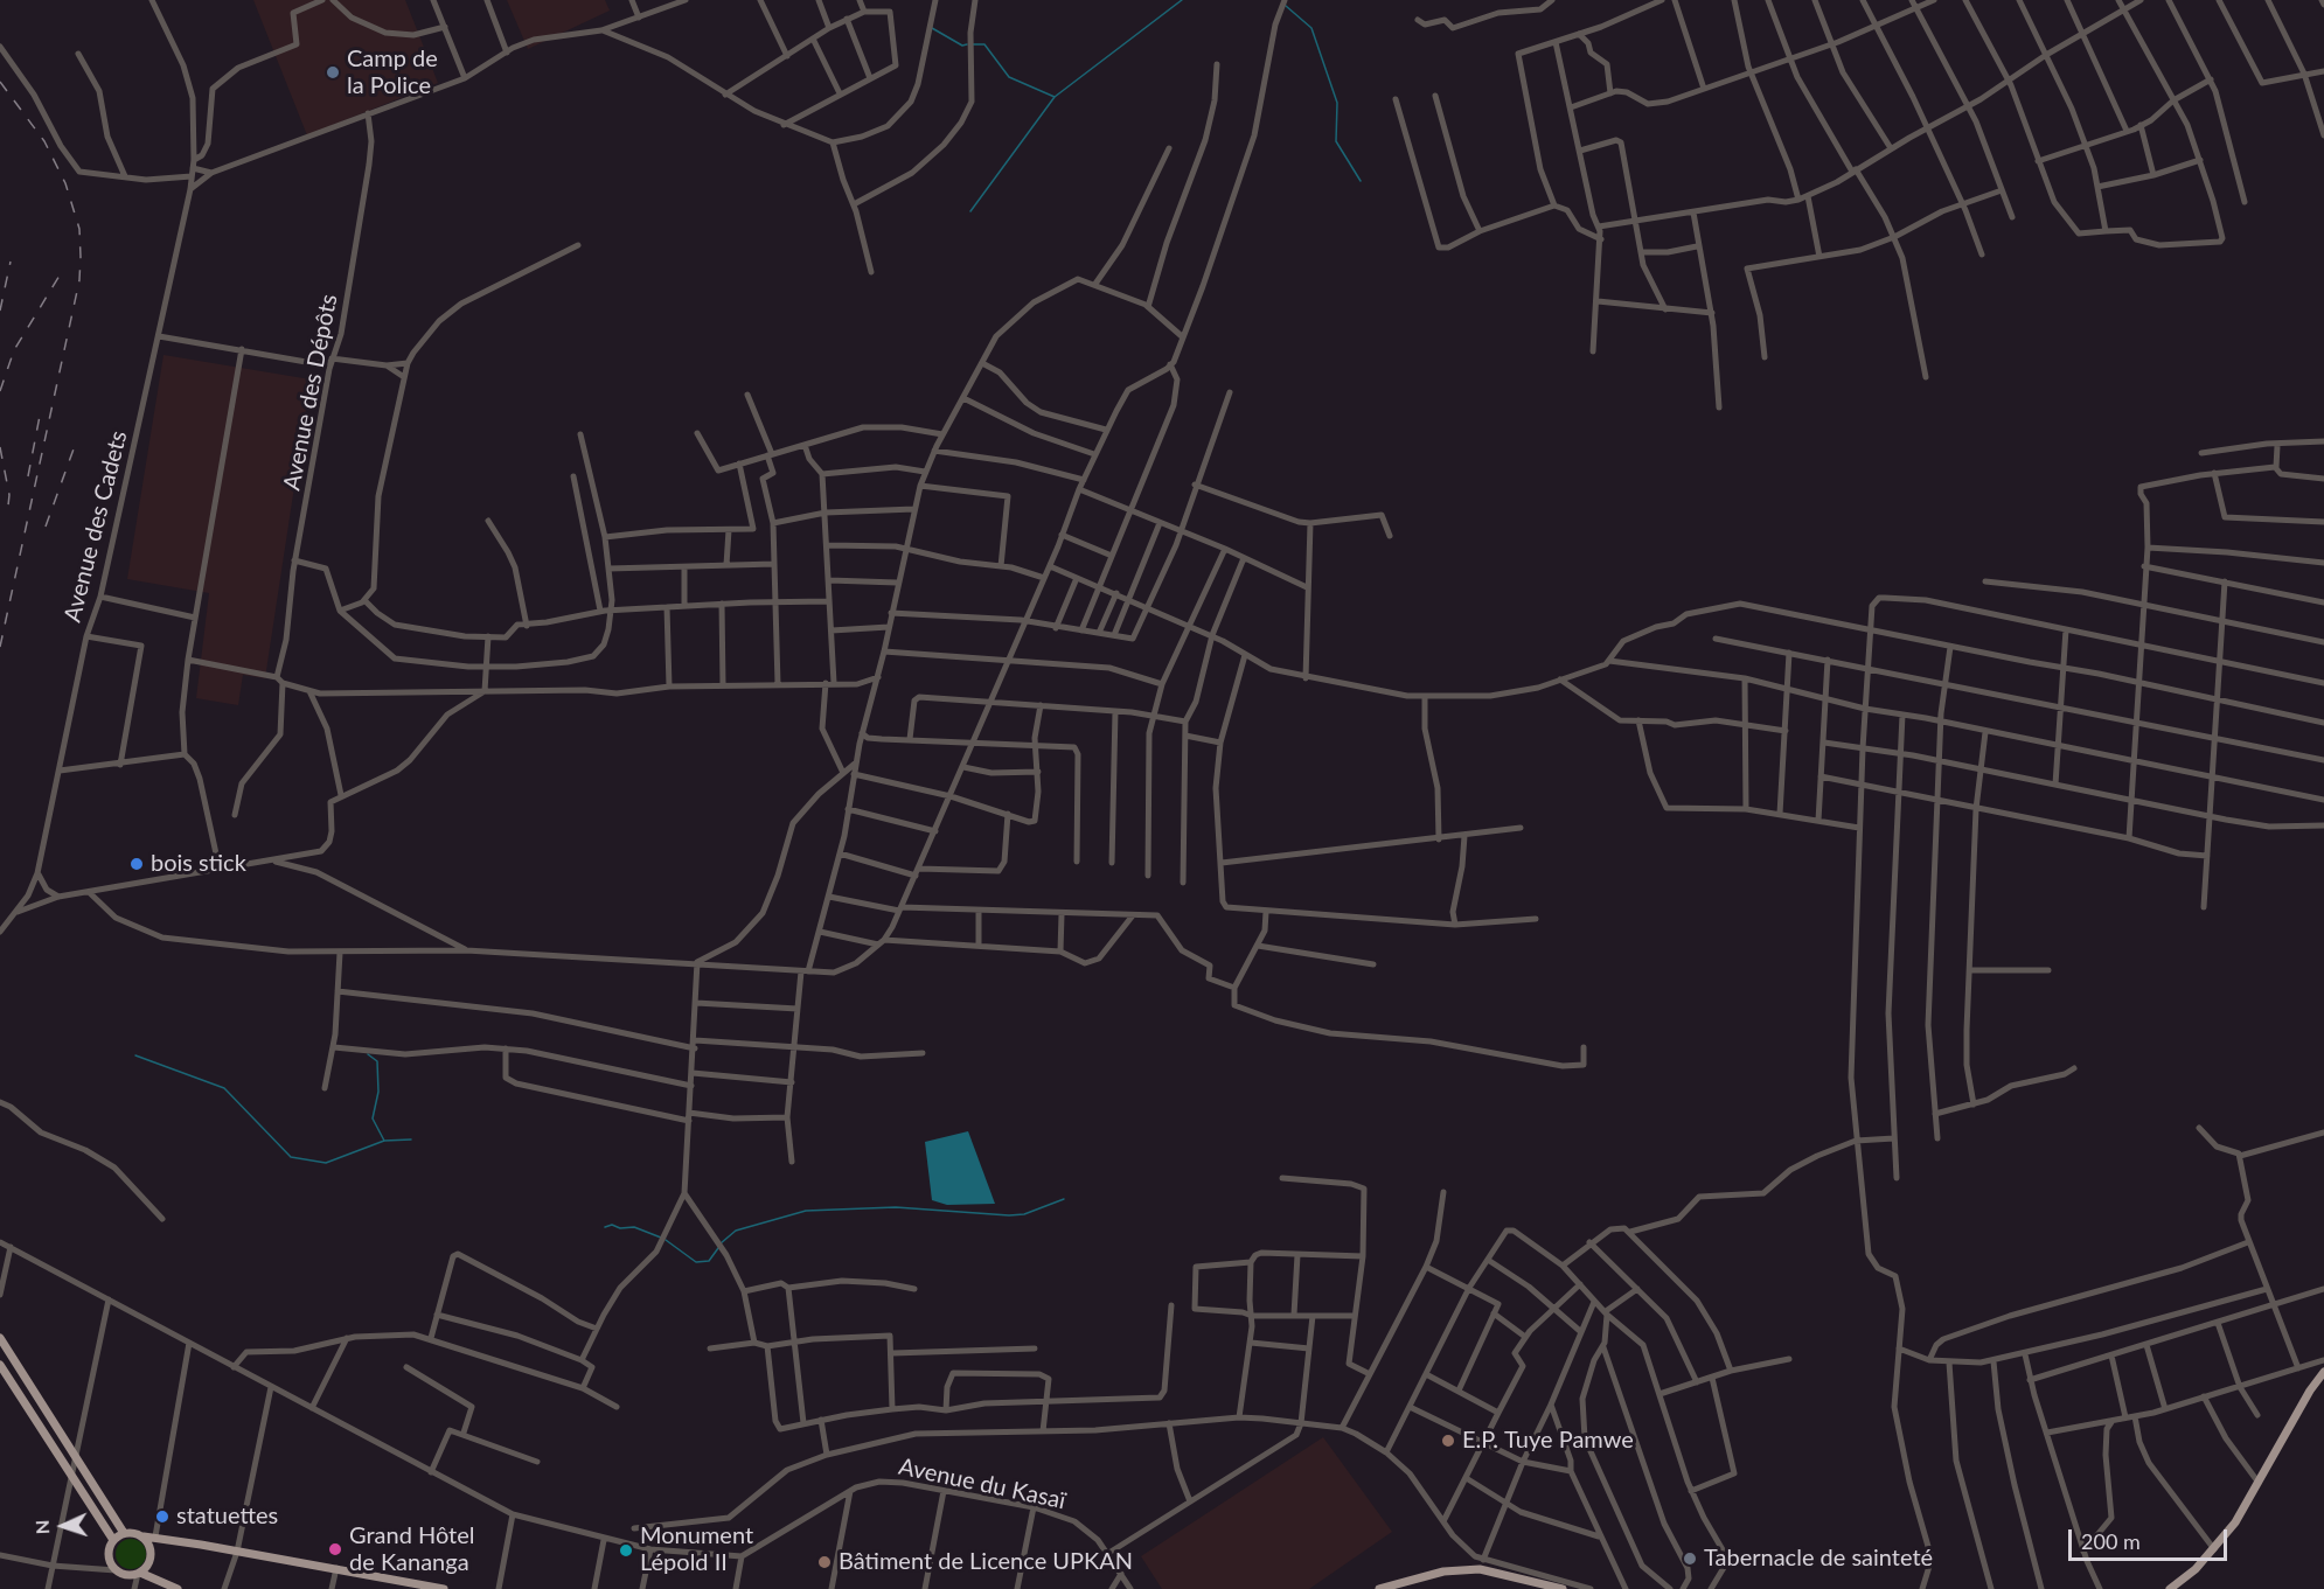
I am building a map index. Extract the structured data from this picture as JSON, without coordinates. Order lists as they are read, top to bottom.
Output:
{
  "streets": {
    "street": ["Avenue des Dépôts", "Avenue des Cadets", "Avenue du Kasaï"]
  },
  "places": [
    "Camp de la Police",
    "bois stick",
    "E.P. Tuye Pamwe",
    "statuettes",
    "Grand Hôtel de Kananga",
    "Monument Lépold II",
    "Tabernacle de sainteté",
    "Bâtiment de Licence UPKAN"
  ],
  "scale_bar": "200 m",
  "north": "left"
}
